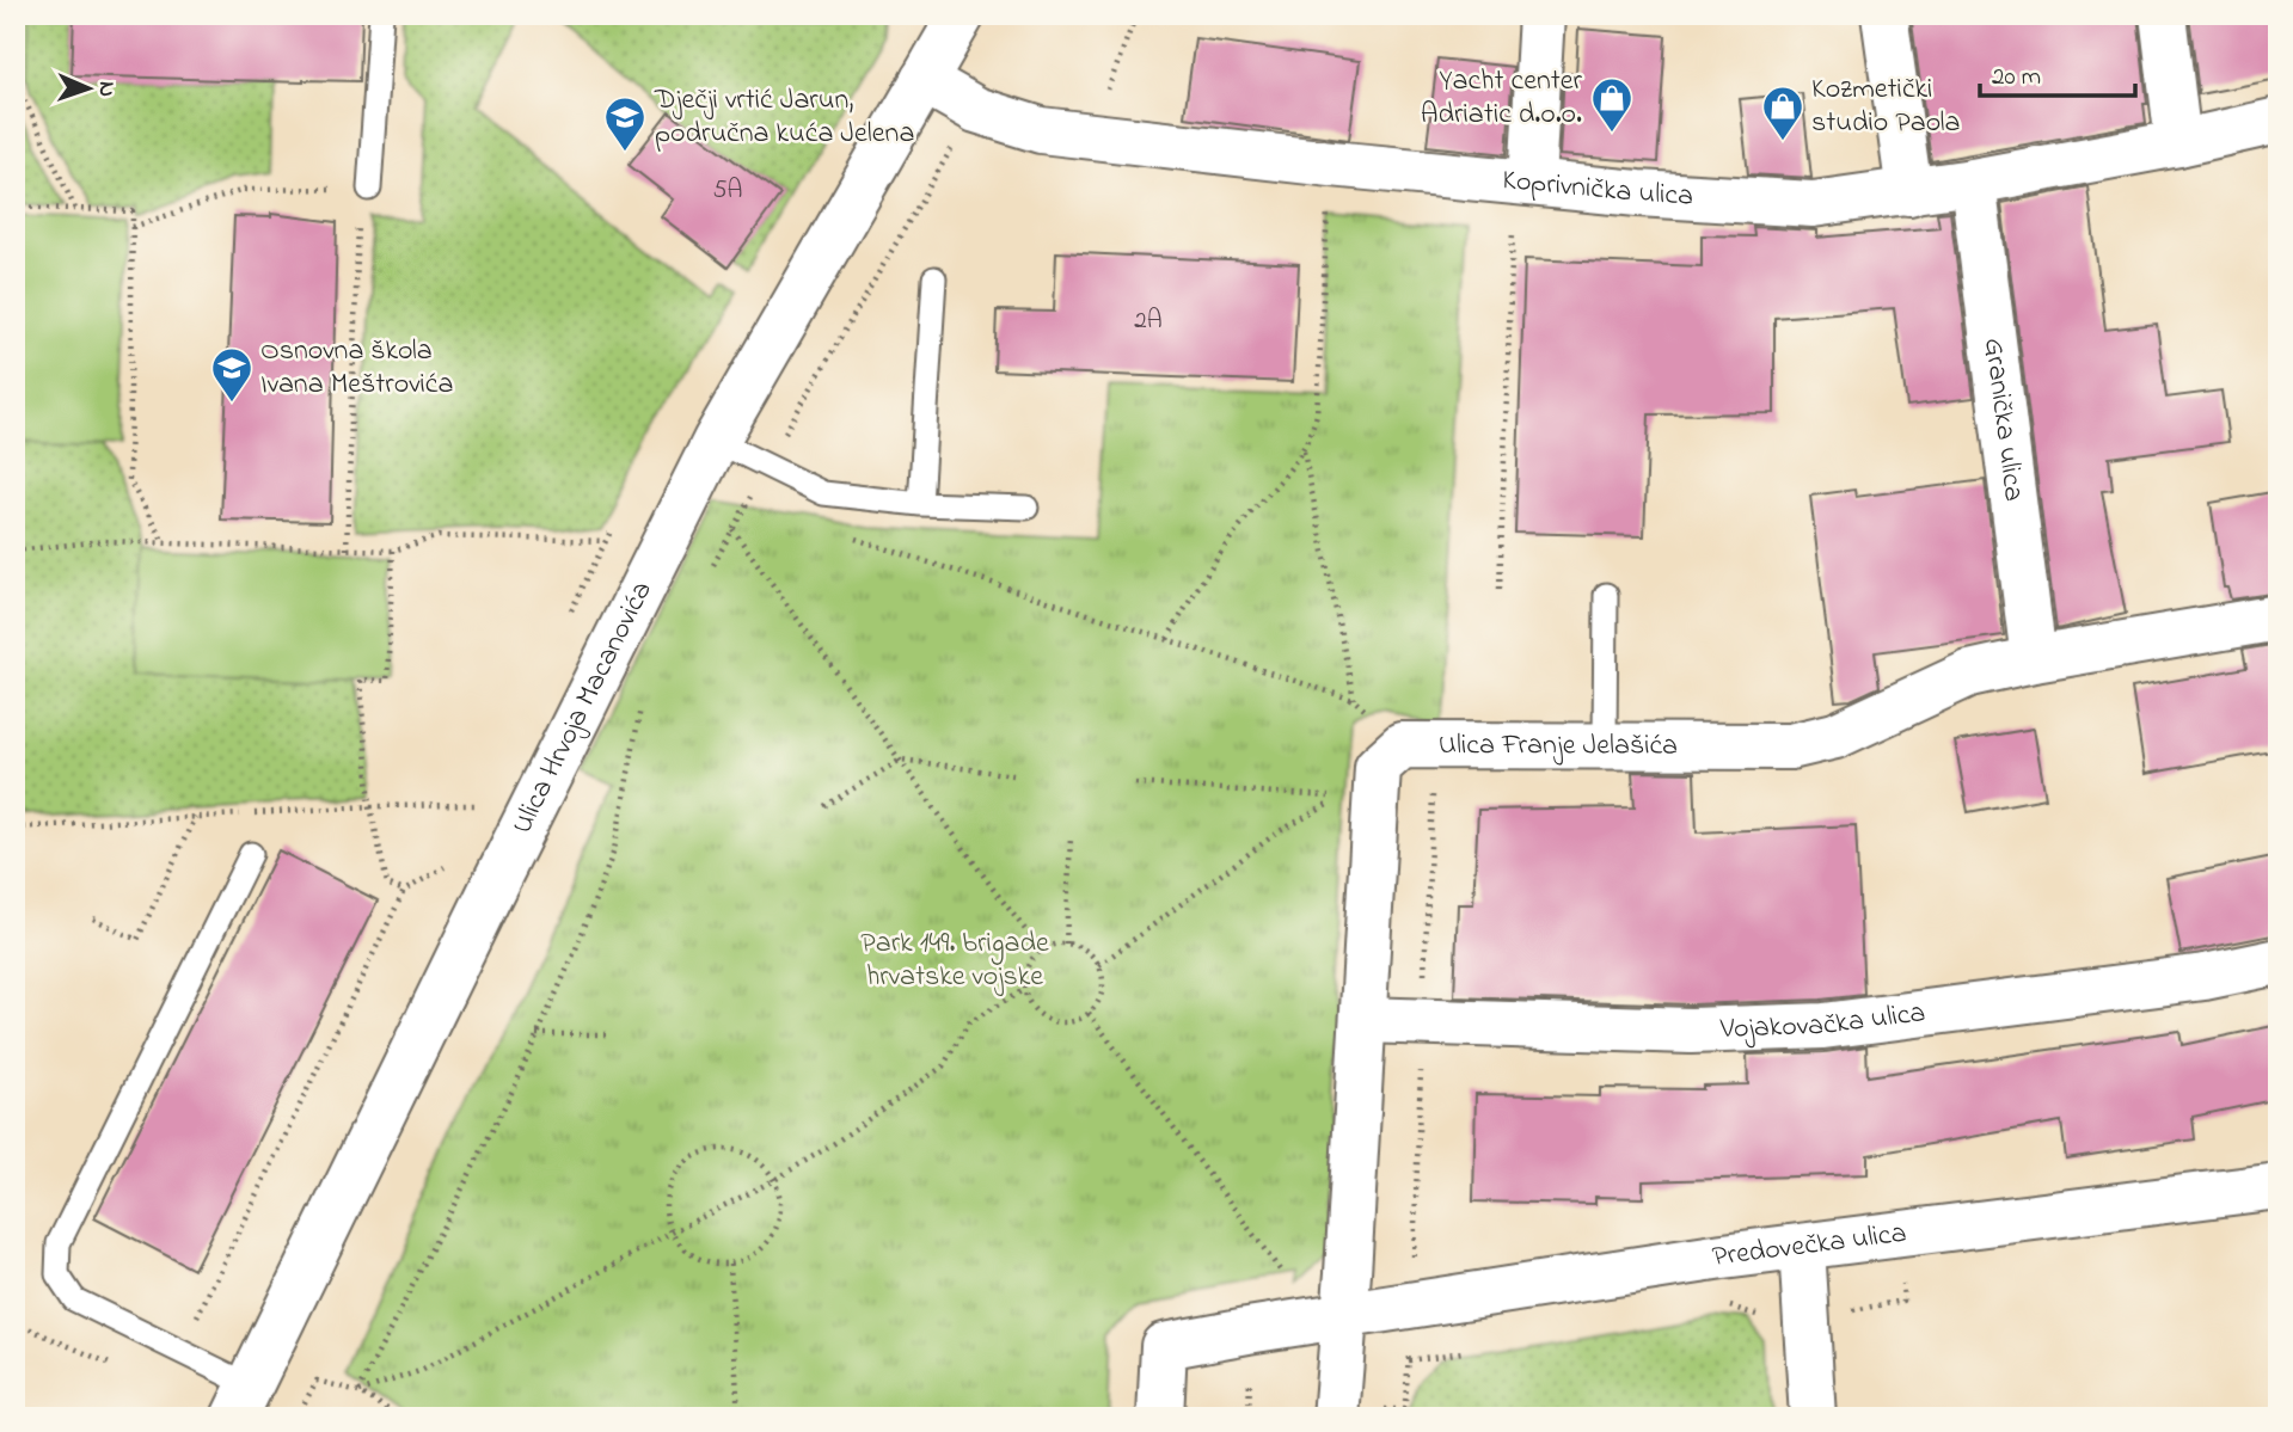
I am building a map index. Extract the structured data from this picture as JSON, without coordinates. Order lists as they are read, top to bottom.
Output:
{
  "streets": {
    "street": [
      "Koprivnička ulica",
      "Granička ulica",
      "Ulica Hrvoja Macanovića",
      "Ulica Franje Jelašića",
      "Vojakovačka ulica",
      "Predovečka ulica"
    ]
  },
  "crossings": [
    ["Koprivnička ulica", "Granička ulica"],
    ["Koprivnička ulica", "Ulica Hrvoja Macanovića"],
    ["Granička ulica", "Ulica Franje Jelašića"],
    ["Ulica Franje Jelašića", "Vojakovačka ulica"],
    ["Ulica Franje Jelašića", "Predovečka ulica"]
  ],
  "parks": ["Park 149. brigade hrvatske vojske"],
  "places": {
    "shop": ["Yacht center Adriatic d.o.o.", "Kozmetički studio Paola"],
    "school or university": ["Dječji vrtić Jarun, područna kuća Jelena", "Osnovna škola Ivana Meštrovića"]
  },
  "house_numbers": ["5A", "2A"],
  "scale_bar": "20 m",
  "north": "right"
}
